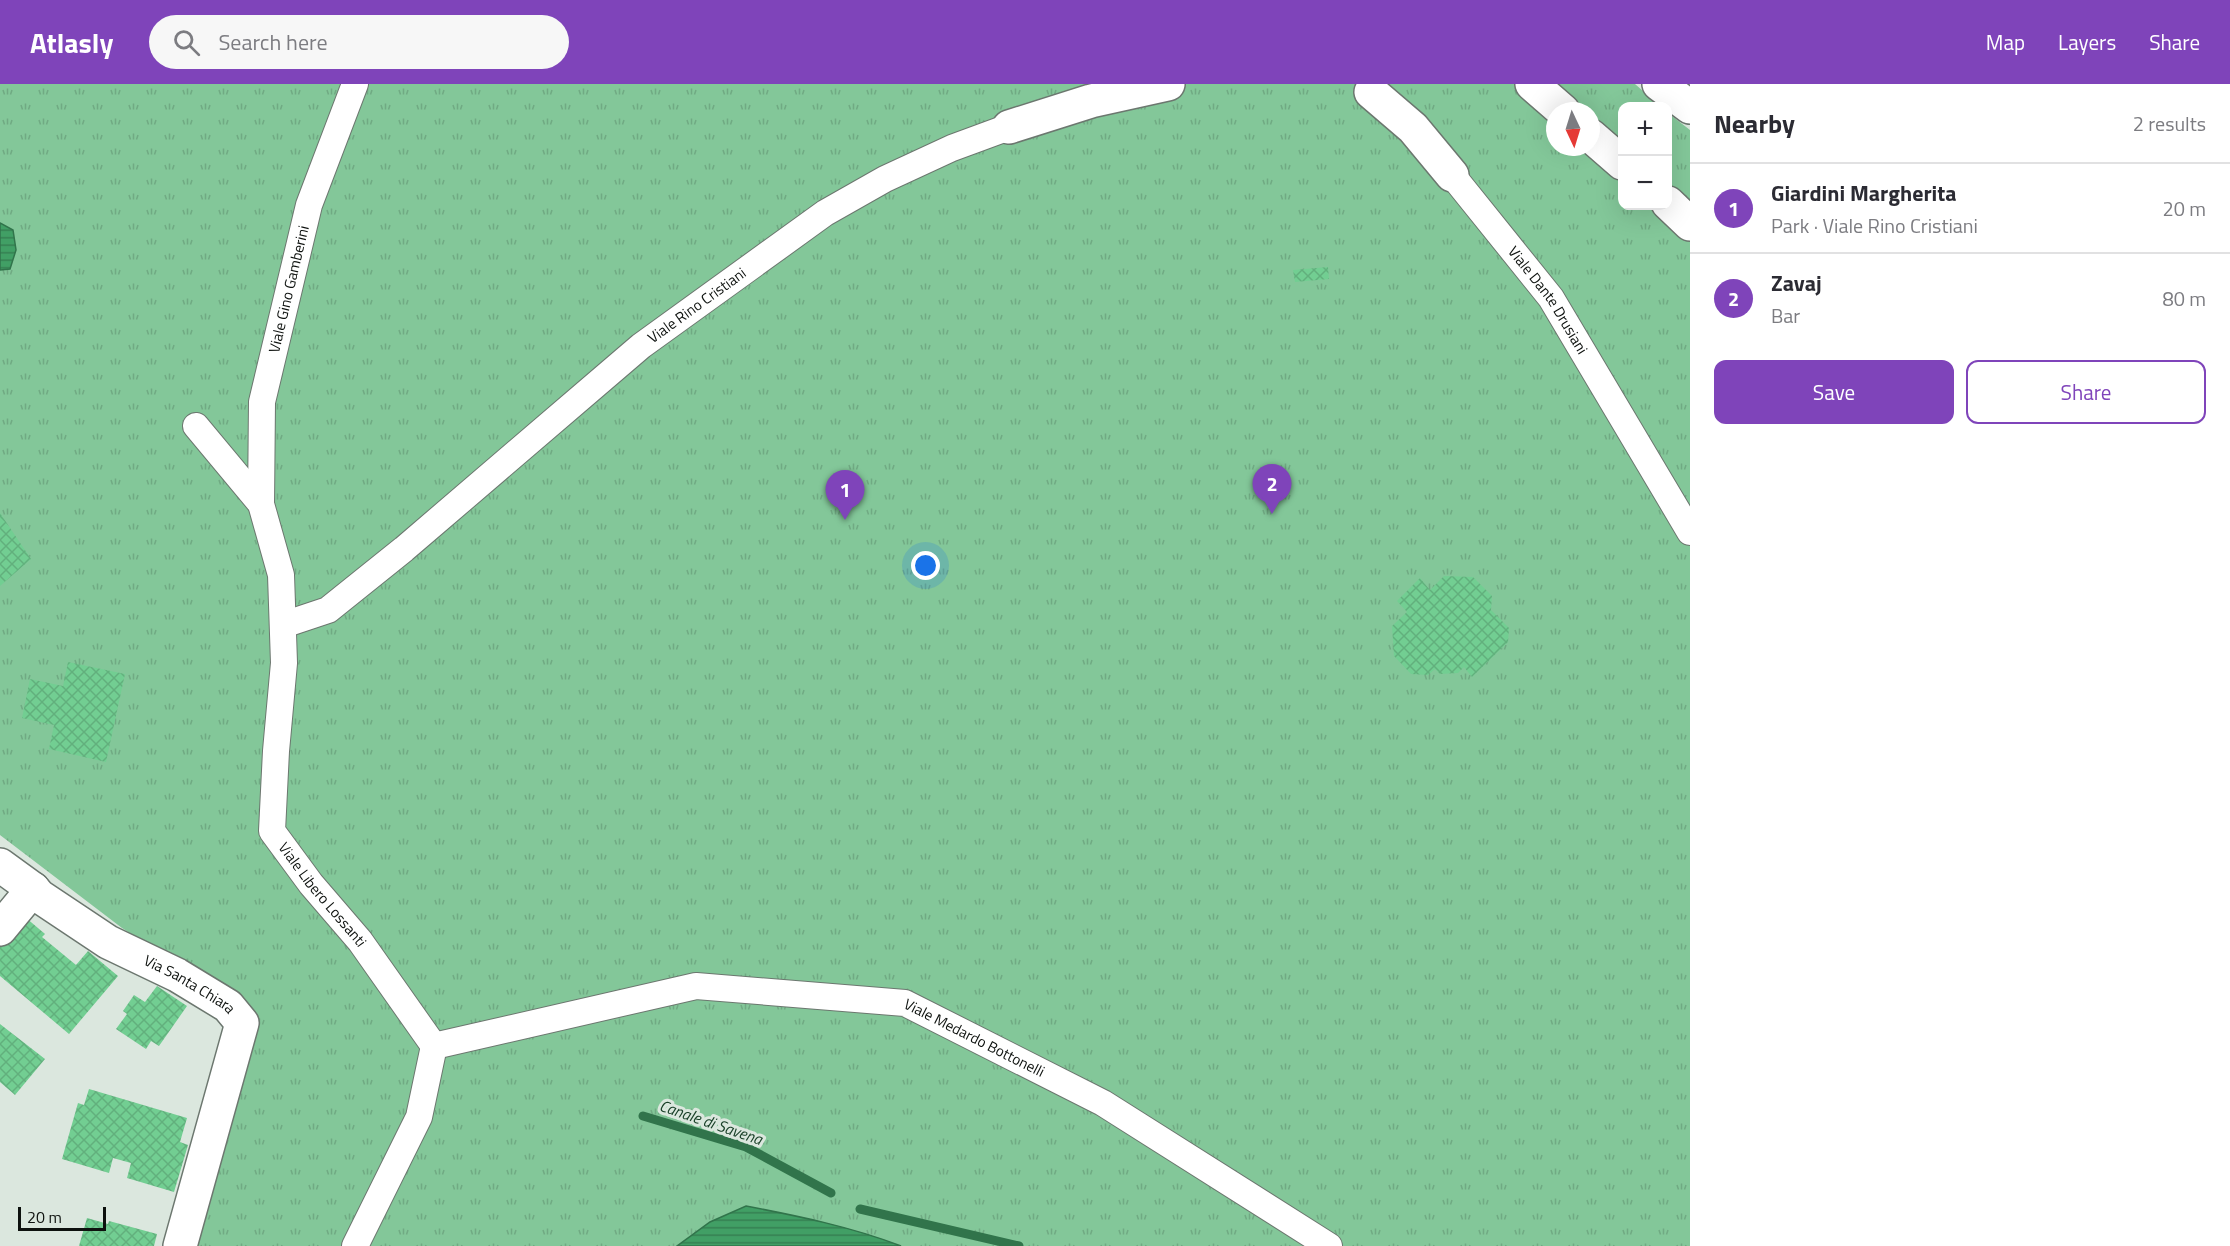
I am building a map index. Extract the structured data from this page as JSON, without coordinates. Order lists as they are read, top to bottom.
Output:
{
  "streets": {
    "street": [
      "Viale Gino Gamberini",
      "Viale Dante Drusiani",
      "Viale Rino Cristiani",
      "Viale Libero Lossanti",
      "Via Santa Chiara",
      "Viale Medardo Bottonelli"
    ]
  },
  "crossings": [
    ["Viale Gino Gamberini", "Viale Libero Lossanti"],
    ["Viale Rino Cristiani", "Viale Libero Lossanti"],
    ["Viale Libero Lossanti", "Viale Medardo Bottonelli"]
  ],
  "water": ["Canale di Savena"],
  "scale_bar": "20 m",
  "north": "bottom",
  "page": {
    "header": "Atlasly",
    "search": "Search here",
    "nav": ["Map", "Layers", "Share"],
    "heading": ["Nearby", "2 results"],
    "map_buttons": ["+", "−"],
    "list": [
      {
        "mark": "1",
        "name": "Giardini Margherita",
        "note": "Park · Viale Rino Cristiani",
        "value": "20 m"
      },
      {
        "mark": "2",
        "name": "Zavaj",
        "note": "Bar",
        "value": "80 m"
      }
    ],
    "buttons": ["Save", "Share"],
    "pins": ["2", "1"],
    "scale": "20 m"
  }
}
